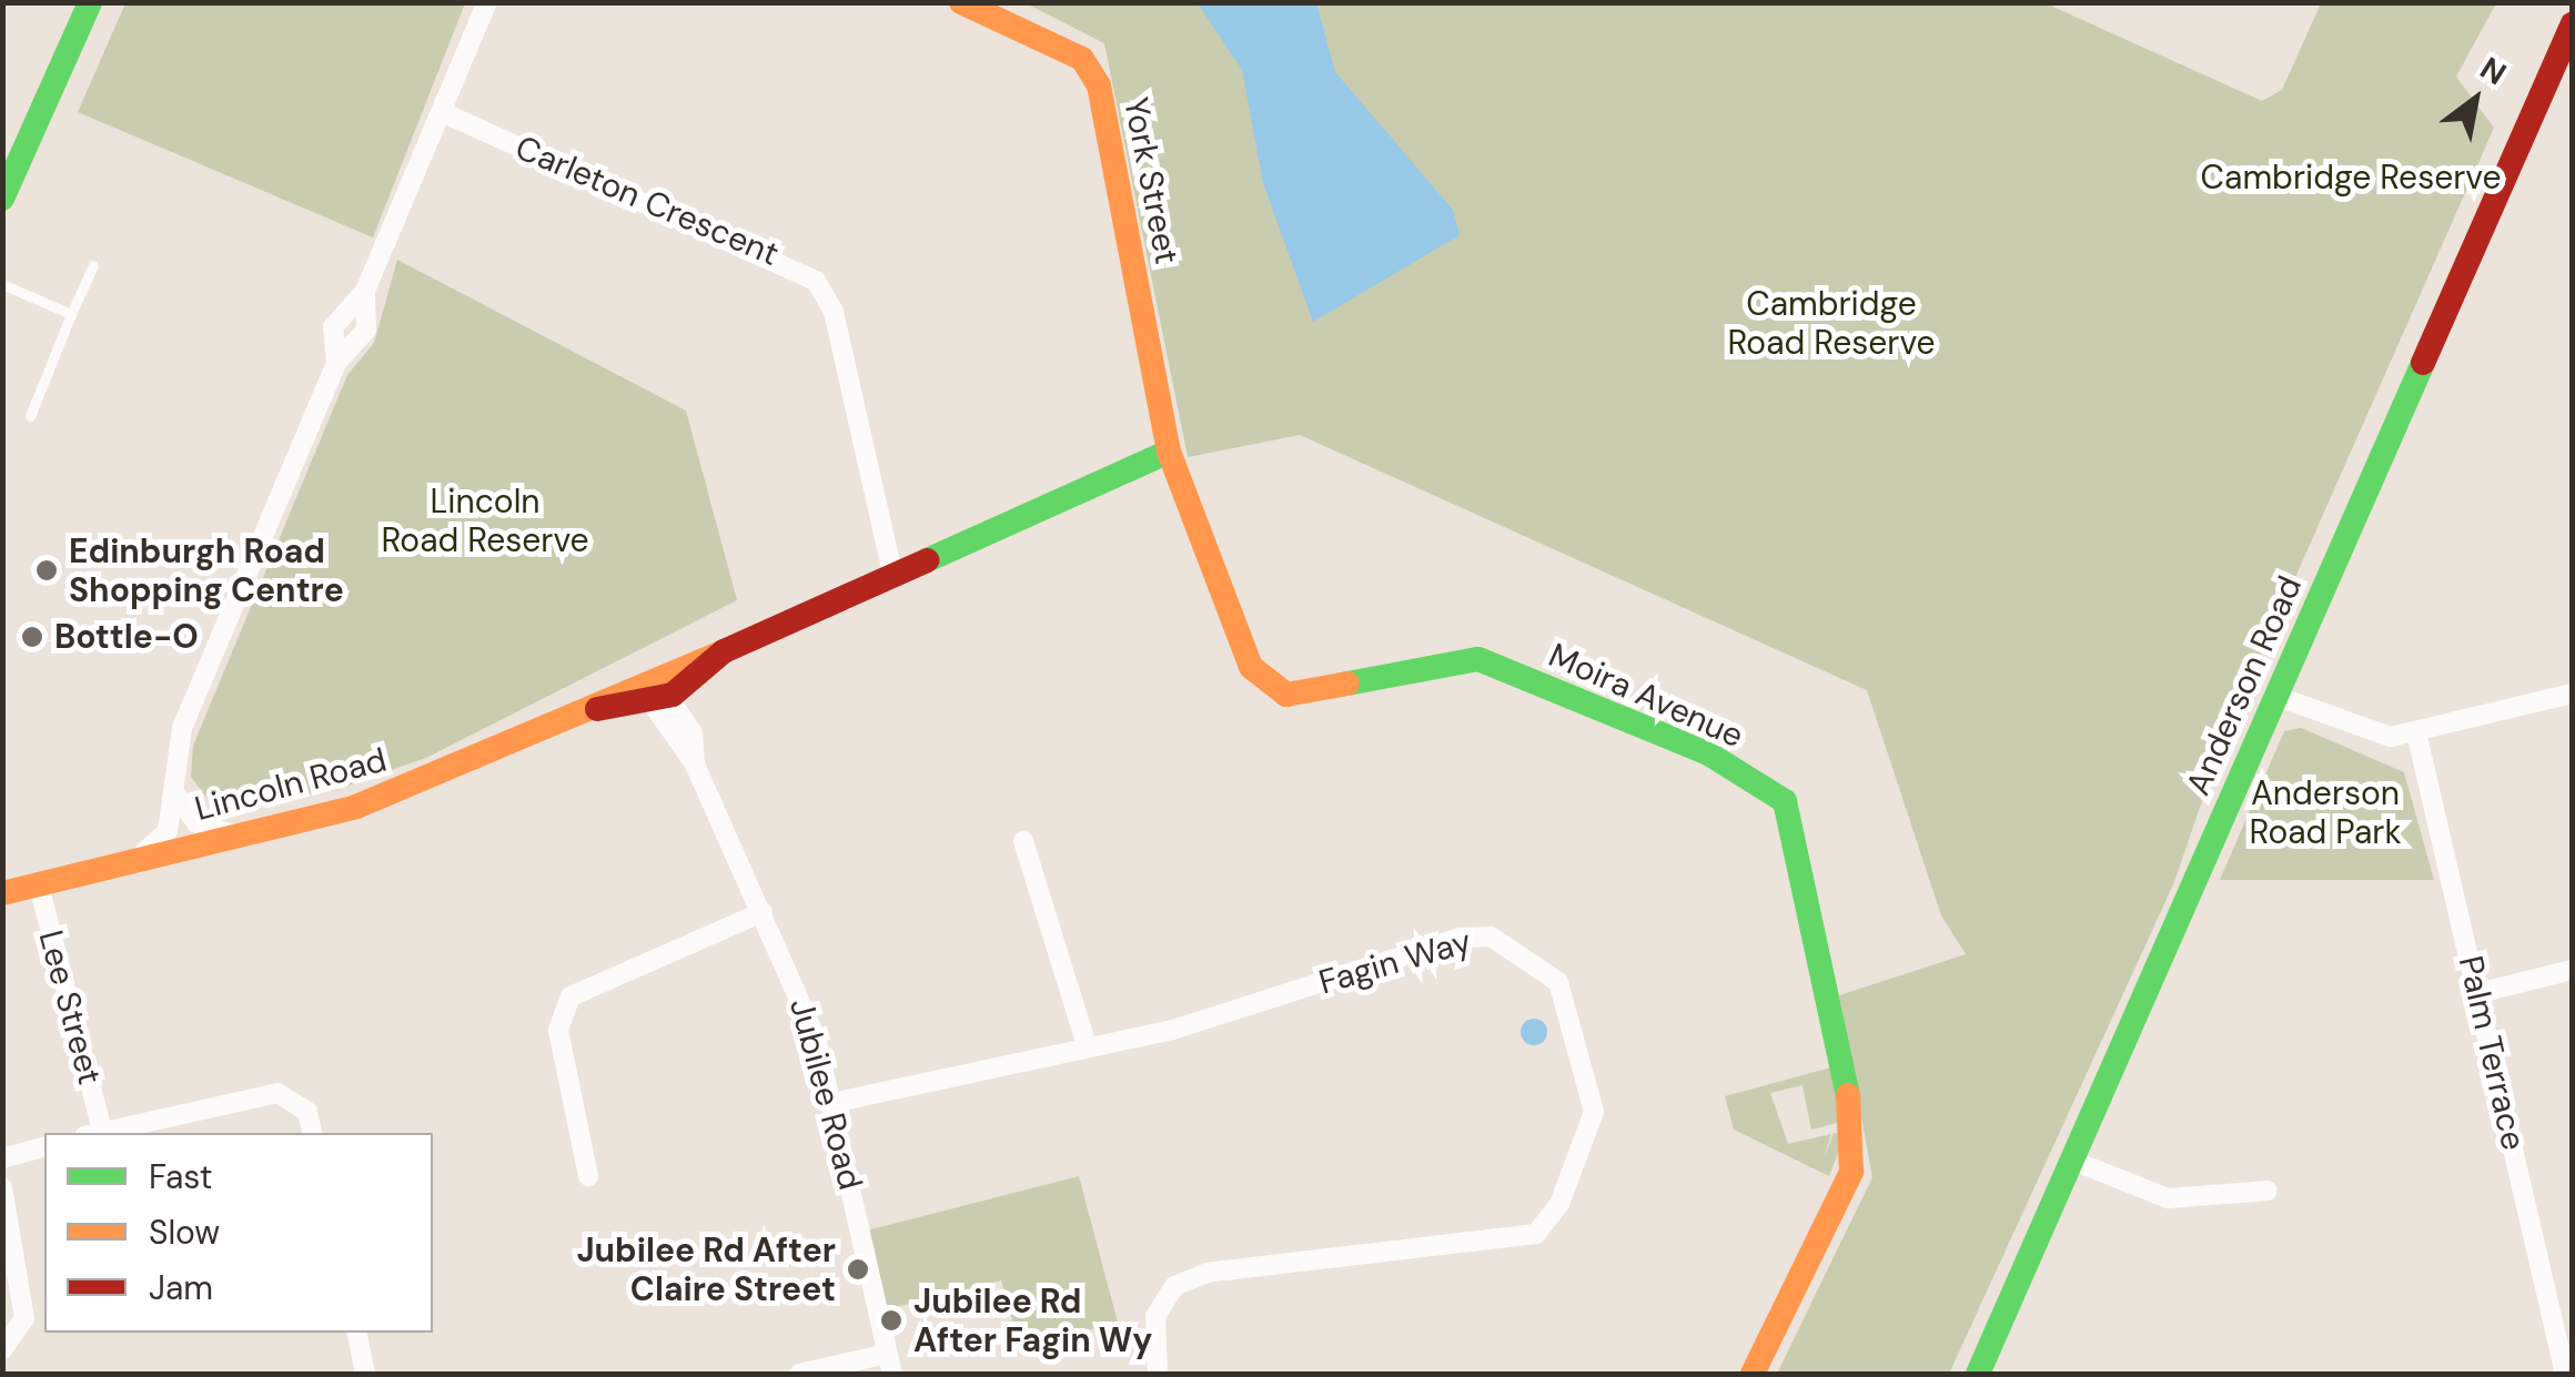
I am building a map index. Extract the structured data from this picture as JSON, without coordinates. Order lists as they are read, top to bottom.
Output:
{
  "streets": {
    "street": [
      "York Street",
      "Carleton Crescent",
      "Anderson Road",
      "Moira Avenue",
      "Lincoln Road",
      "Fagin Way",
      "Lee Street",
      "Palm Terrace",
      "Jubilee Road"
    ]
  },
  "crossings": [
    ["York Street", "Moira Avenue"],
    ["York Street", "Lincoln Road"],
    ["Carleton Crescent", "Lincoln Road"],
    ["Moira Avenue", "Lincoln Road"],
    ["Lincoln Road", "Lee Street"],
    ["Lincoln Road", "Jubilee Road"],
    ["Fagin Way", "Jubilee Road"]
  ],
  "parks": [
    "Cambridge Reserve",
    "Cambridge Road Reserve",
    "Lincoln Road Reserve",
    "Anderson Road Park"
  ],
  "places": [
    "Edinburgh Road Shopping Centre",
    "Bottle-O",
    "Jubilee Rd After Claire Street",
    "Jubilee Rd After Fagin Wy"
  ],
  "legend": ["Fast", "Slow", "Jam"],
  "north": "top right"
}
